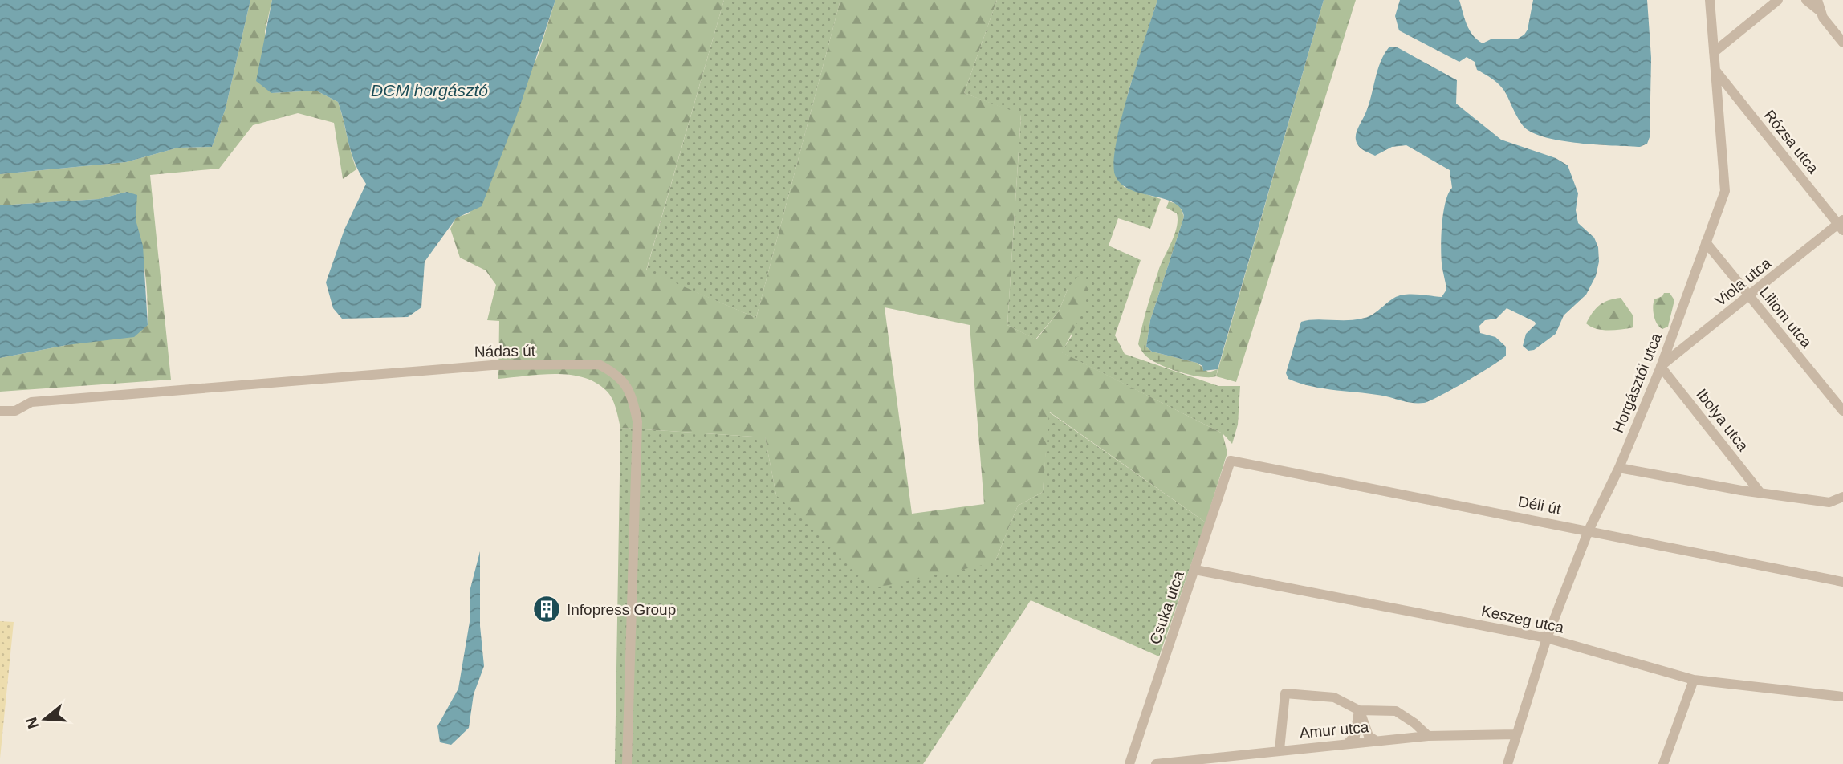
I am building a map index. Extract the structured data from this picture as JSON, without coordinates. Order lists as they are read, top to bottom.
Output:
{
  "streets": {
    "street": [
      "Rózsa utca",
      "Viola utca",
      "Liliom utca",
      "Nádas út",
      "Horgásztói utca",
      "Ibolya utca",
      "Déli út",
      "Csuka utca",
      "Keszeg utca",
      "Amur utca"
    ]
  },
  "crossings": [
    ["Rózsa utca", "Viola utca"],
    ["Rózsa utca", "Horgásztói utca"],
    ["Viola utca", "Liliom utca"],
    ["Viola utca", "Horgásztói utca"],
    ["Viola utca", "Ibolya utca"],
    ["Liliom utca", "Horgásztói utca"],
    ["Horgásztói utca", "Ibolya utca"],
    ["Horgásztói utca", "Déli út"],
    ["Horgásztói utca", "Keszeg utca"],
    ["Horgásztói utca", "Amur utca"],
    ["Déli út", "Csuka utca"],
    ["Csuka utca", "Keszeg utca"]
  ],
  "water": ["DCM horgásztó"],
  "places": {
    "building": ["Infopress Group"]
  },
  "north": "left"
}
